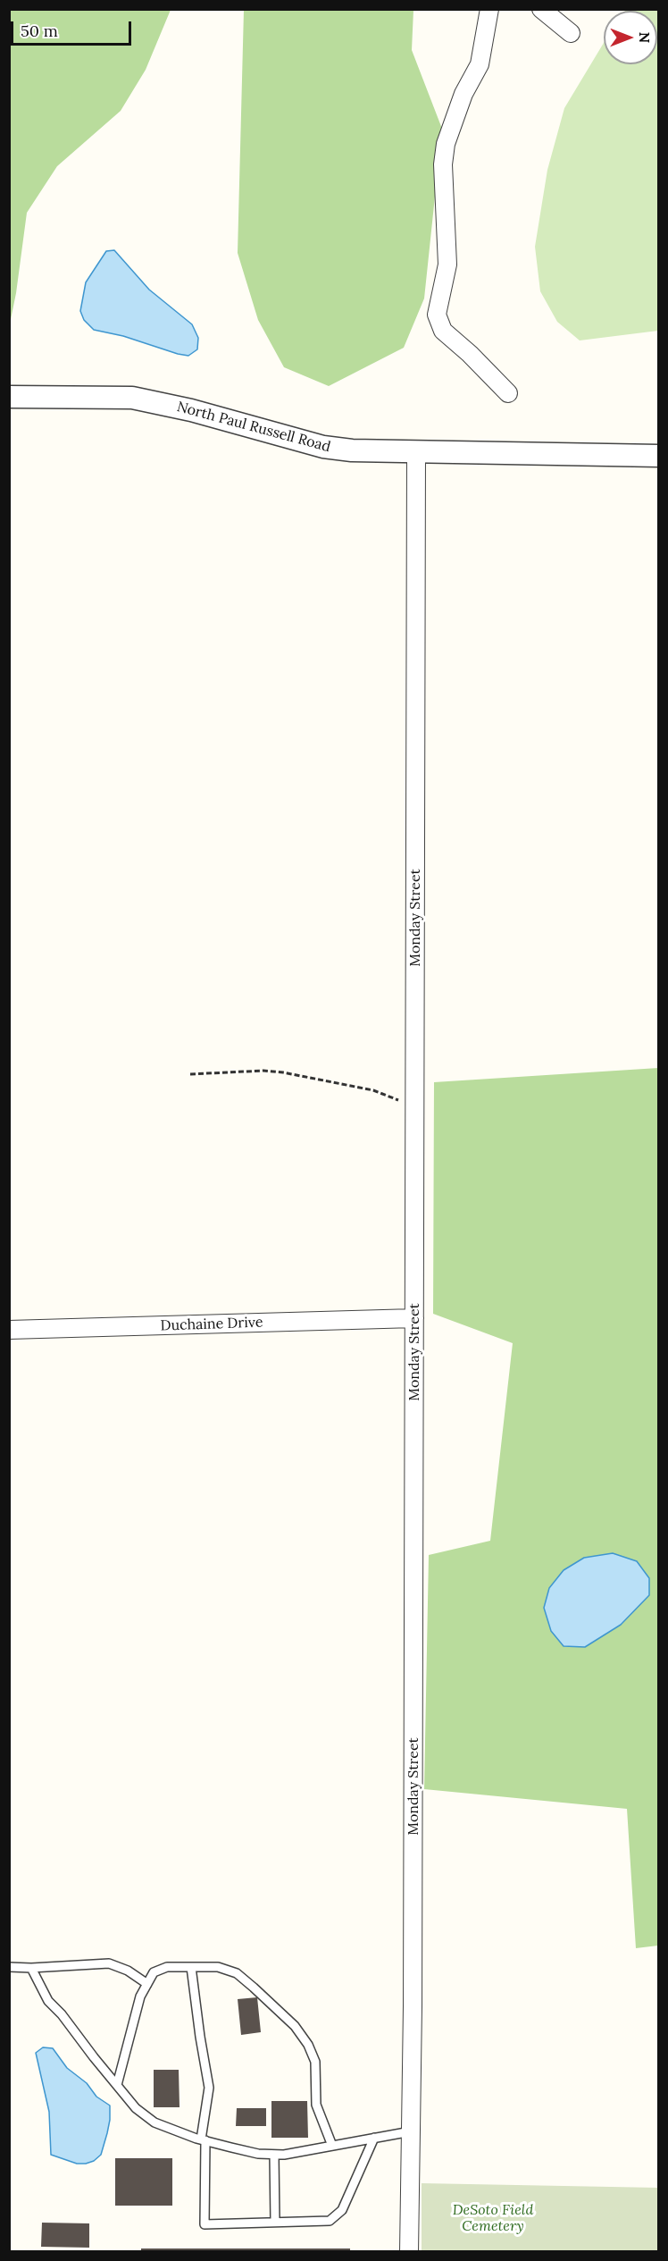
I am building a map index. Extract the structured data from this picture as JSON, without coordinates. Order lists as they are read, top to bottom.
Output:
{
  "streets": {
    "street": ["North Paul Russell Road", "Monday Street", "Duchaine Drive"]
  },
  "crossings": [
    ["North Paul Russell Road", "Monday Street"],
    ["Monday Street", "Duchaine Drive"]
  ],
  "parks": ["DeSoto Field Cemetery"],
  "scale_bar": "50 m",
  "north": "right"
}
